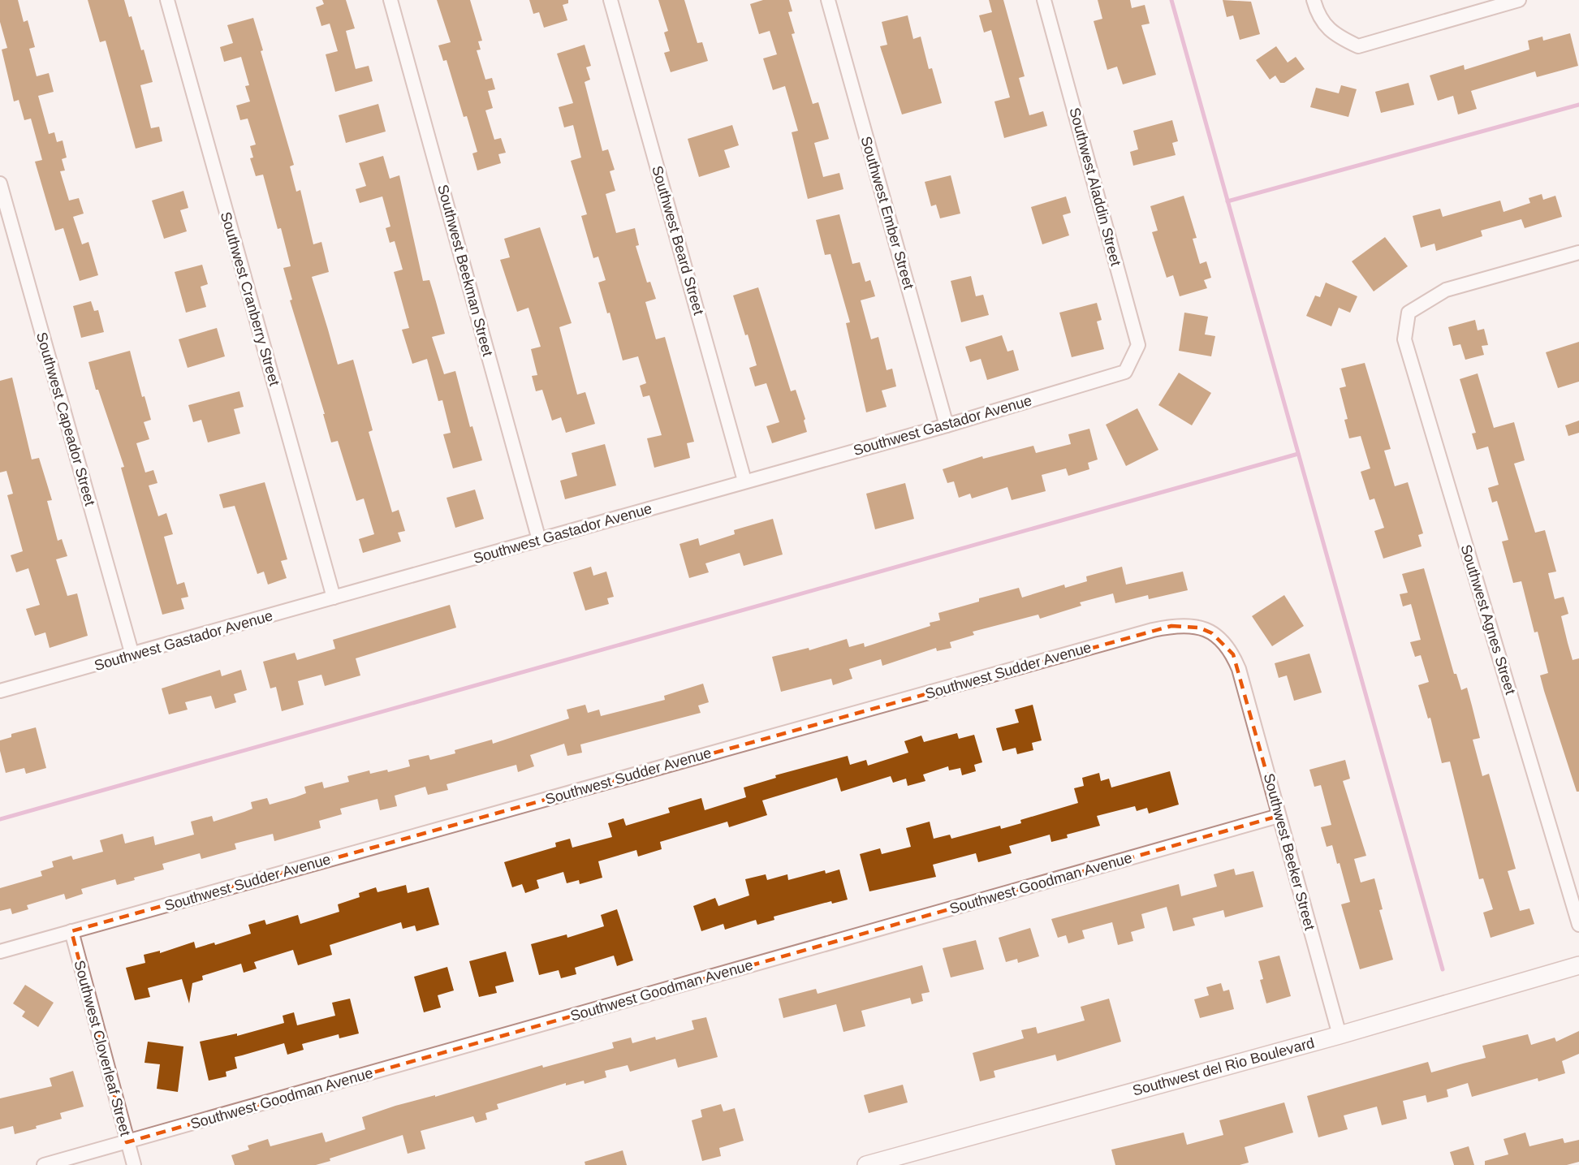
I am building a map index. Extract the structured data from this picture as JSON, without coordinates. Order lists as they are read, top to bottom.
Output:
{
  "streets": {
    "street": [
      "Southwest Aladdin Street",
      "Southwest Ember Street",
      "Southwest Beard Street",
      "Southwest Beekman Street",
      "Southwest Cranberry Street",
      "Southwest Capeador Street",
      "Southwest Gastador Avenue",
      "Southwest Agnes Street",
      "Southwest Sudder Avenue",
      "Southwest Beeker Street",
      "Southwest Goodman Avenue",
      "Southwest Cloverleaf Street",
      "Southwest del Rio Boulevard"
    ]
  },
  "crossings": [
    ["Southwest Aladdin Street", "Southwest Gastador Avenue"],
    ["Southwest Ember Street", "Southwest Gastador Avenue"],
    ["Southwest Beard Street", "Southwest Gastador Avenue"],
    ["Southwest Beekman Street", "Southwest Gastador Avenue"],
    ["Southwest Cranberry Street", "Southwest Gastador Avenue"],
    ["Southwest Capeador Street", "Southwest Gastador Avenue"],
    ["Southwest Sudder Avenue", "Southwest Beeker Street"],
    ["Southwest Sudder Avenue", "Southwest Cloverleaf Street"],
    ["Southwest Beeker Street", "Southwest Goodman Avenue"],
    ["Southwest Beeker Street", "Southwest del Rio Boulevard"],
    ["Southwest Goodman Avenue", "Southwest Cloverleaf Street"]
  ]
}
